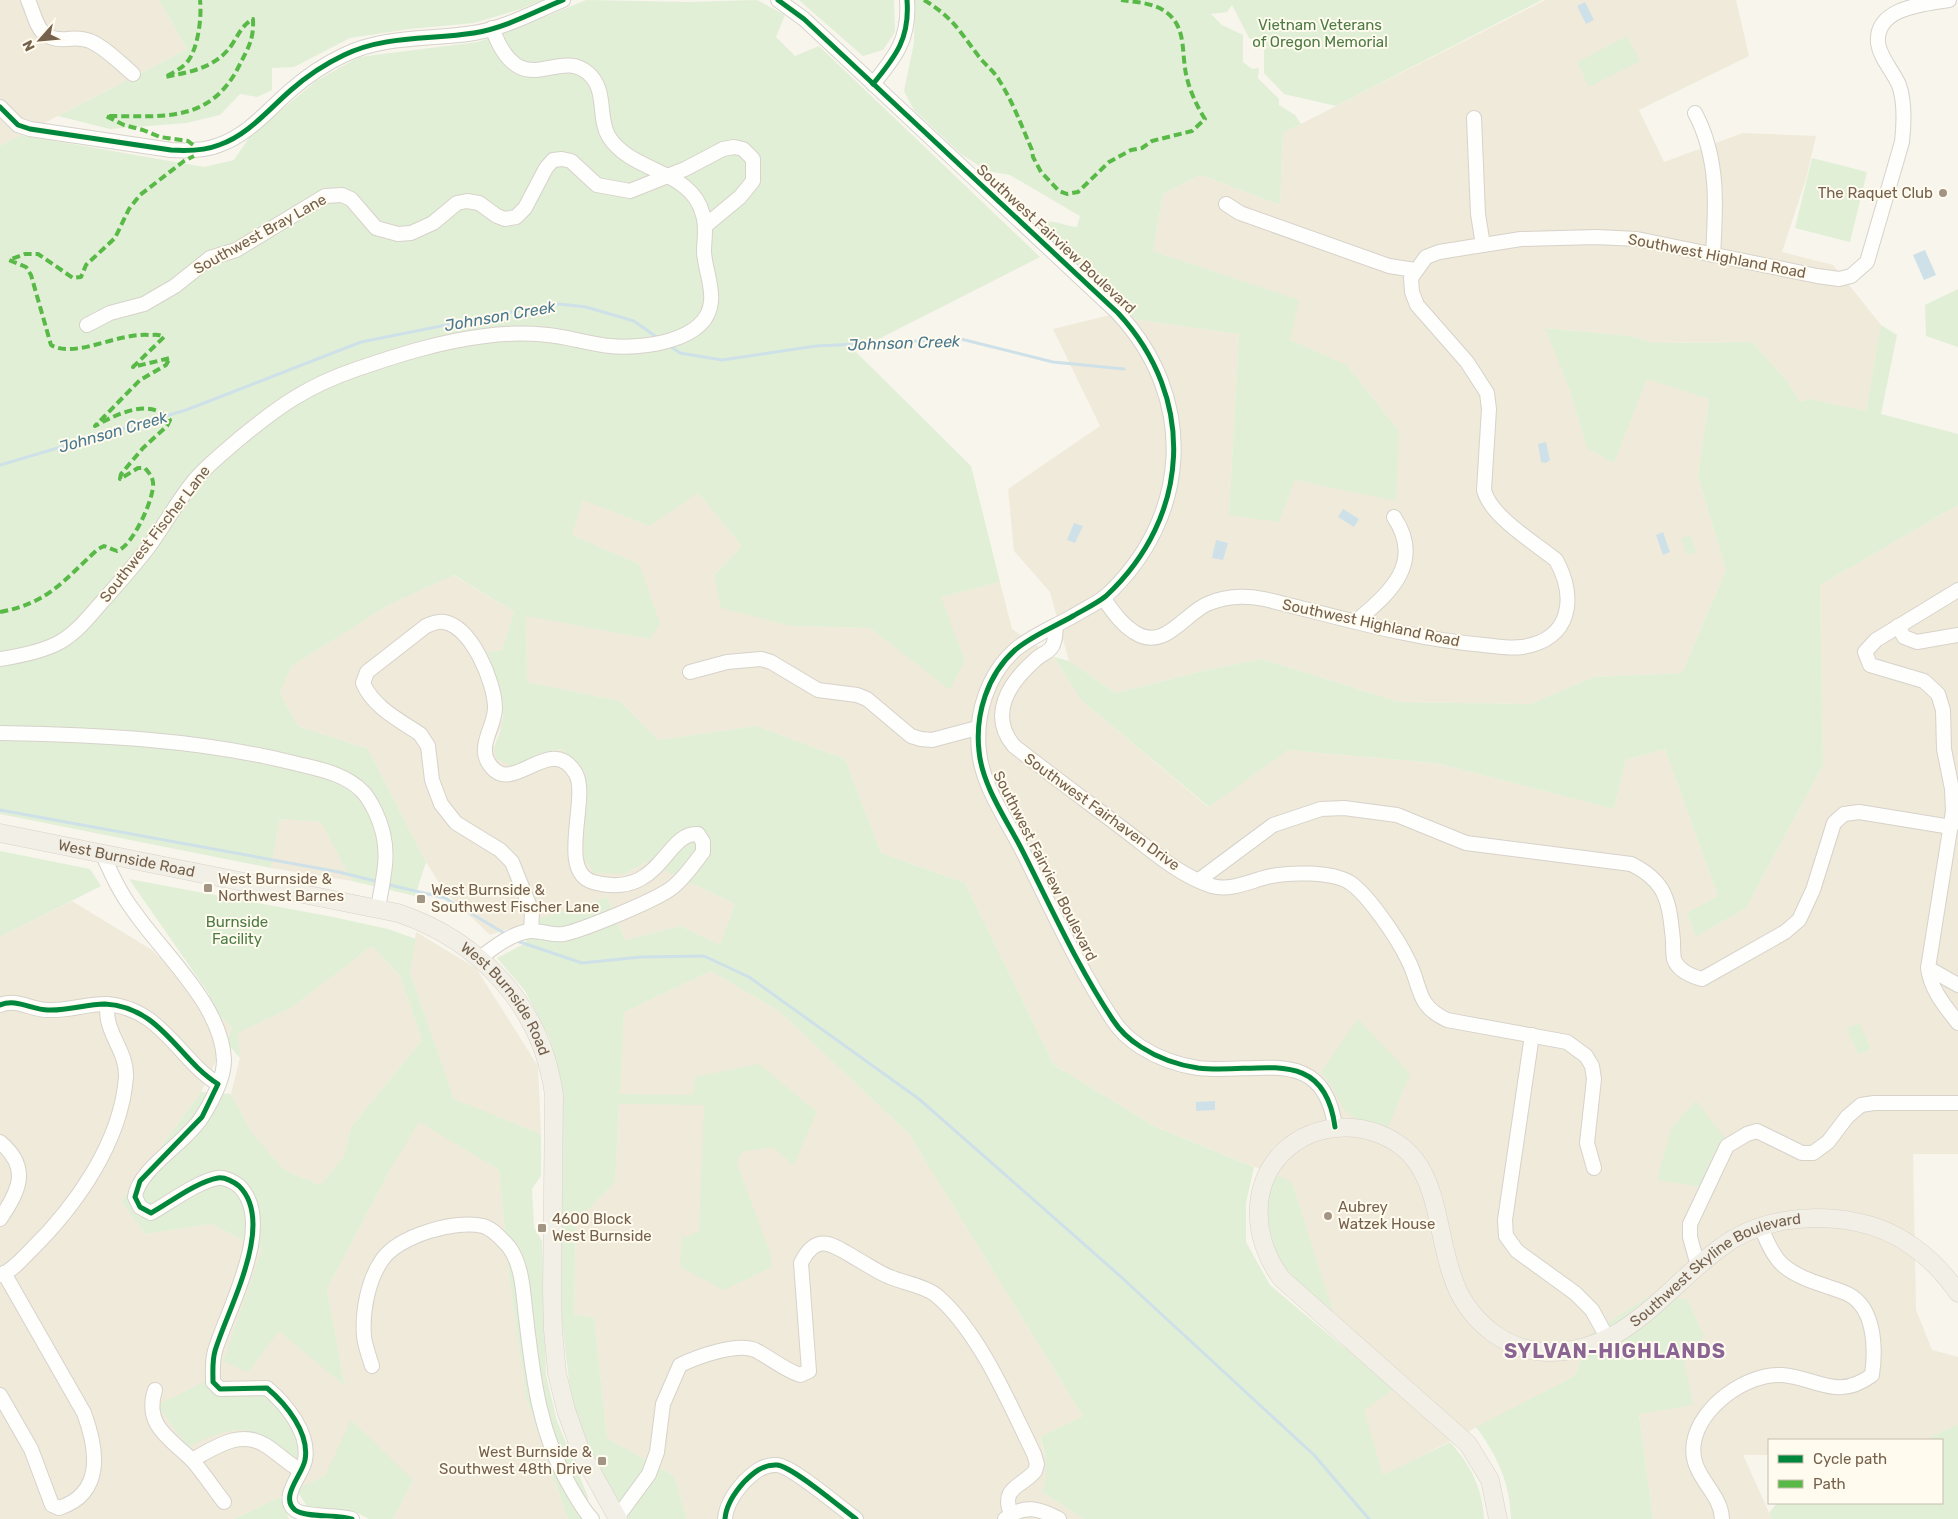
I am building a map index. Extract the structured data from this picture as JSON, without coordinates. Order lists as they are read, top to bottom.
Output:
{
  "streets": {
    "main road": ["West Burnside Road", "Southwest Skyline Boulevard"],
    "street": [
      "Southwest Bray Lane",
      "Southwest Fairview Boulevard",
      "Southwest Highland Road",
      "Southwest Fischer Lane",
      "Southwest Fairhaven Drive"
    ]
  },
  "crossings": [
    ["Southwest Bray Lane", "Southwest Fischer Lane"],
    ["Southwest Fairview Boulevard", "Southwest Highland Road"],
    ["Southwest Fairview Boulevard", "Southwest Fairhaven Drive"],
    ["Southwest Fairview Boulevard", "Southwest Skyline Boulevard"]
  ],
  "districts": ["SYLVAN-HIGHLANDS"],
  "water": ["Johnson Creek"],
  "parks": ["Vietnam Veterans of Oregon Memorial", "Burnside Facility"],
  "places": {
    "other": ["The Raquet Club", "Aubrey Watzek House"],
    "transit": [
      "West Burnside & Northwest Barnes",
      "West Burnside & Southwest Fischer Lane",
      "4600 Block West Burnside",
      "West Burnside & Southwest 48th Drive"
    ]
  },
  "legend": ["Cycle path", "Path"],
  "north": "bottom left"
}
